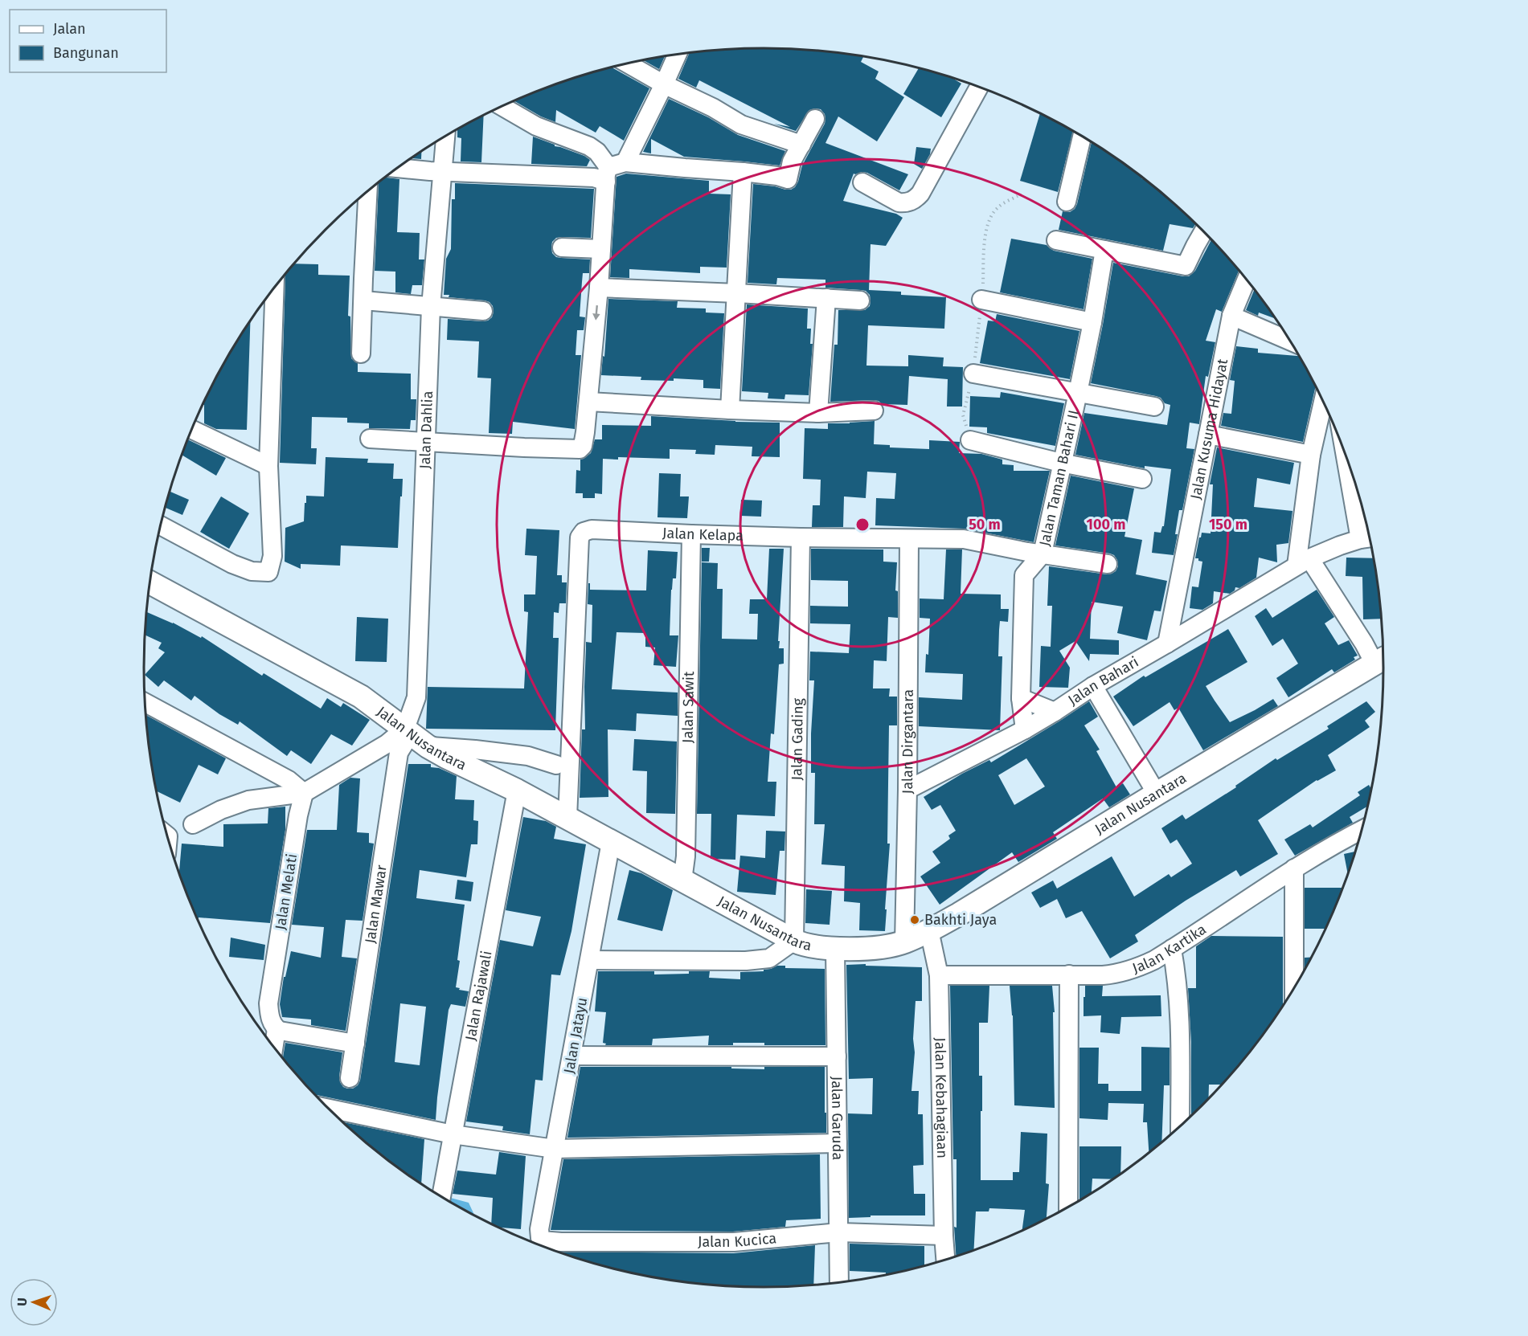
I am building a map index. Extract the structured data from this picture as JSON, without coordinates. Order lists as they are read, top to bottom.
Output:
{
  "streets": {
    "main road": ["Jalan Nusantara"],
    "street": [
      "Jalan Kusuma Hidayat",
      "Jalan Dahlia",
      "Jalan Taman Bahari II",
      "Jalan Kelapa",
      "Jalan Bahari",
      "Jalan Sawit",
      "Jalan Gading",
      "Jalan Dirgantara",
      "Jalan Melati",
      "Jalan Mawar",
      "Jalan Kartika",
      "Jalan Rajawali",
      "Jalan Jatayu",
      "Jalan Kebahagiaan",
      "Jalan Garuda",
      "Jalan Kucica"
    ]
  },
  "crossings": [
    ["Jalan Kusuma Hidayat", "Jalan Bahari"],
    ["Jalan Dahlia", "Jalan Nusantara"],
    ["Jalan Dahlia", "Jalan Mawar"],
    ["Jalan Taman Bahari II", "Jalan Kelapa"],
    ["Jalan Taman Bahari II", "Jalan Bahari"],
    ["Jalan Kelapa", "Jalan Sawit"],
    ["Jalan Kelapa", "Jalan Nusantara"],
    ["Jalan Kelapa", "Jalan Gading"],
    ["Jalan Kelapa", "Jalan Dirgantara"],
    ["Jalan Bahari", "Jalan Dirgantara"],
    ["Jalan Sawit", "Jalan Nusantara"],
    ["Jalan Nusantara", "Jalan Gading"],
    ["Jalan Nusantara", "Jalan Dirgantara"],
    ["Jalan Nusantara", "Jalan Mawar"],
    ["Jalan Nusantara", "Jalan Rajawali"],
    ["Jalan Nusantara", "Jalan Jatayu"],
    ["Jalan Nusantara", "Jalan Kebahagiaan"],
    ["Jalan Nusantara", "Jalan Garuda"],
    ["Jalan Kartika", "Jalan Kebahagiaan"],
    ["Jalan Jatayu", "Jalan Kucica"],
    ["Jalan Kebahagiaan", "Jalan Kucica"],
    ["Jalan Garuda", "Jalan Kucica"]
  ],
  "places": ["Bakhti Jaya"],
  "legend": ["Jalan", "Bangunan"],
  "north": "left",
  "rings": ["50 m", "100 m", "150 m"]
}
